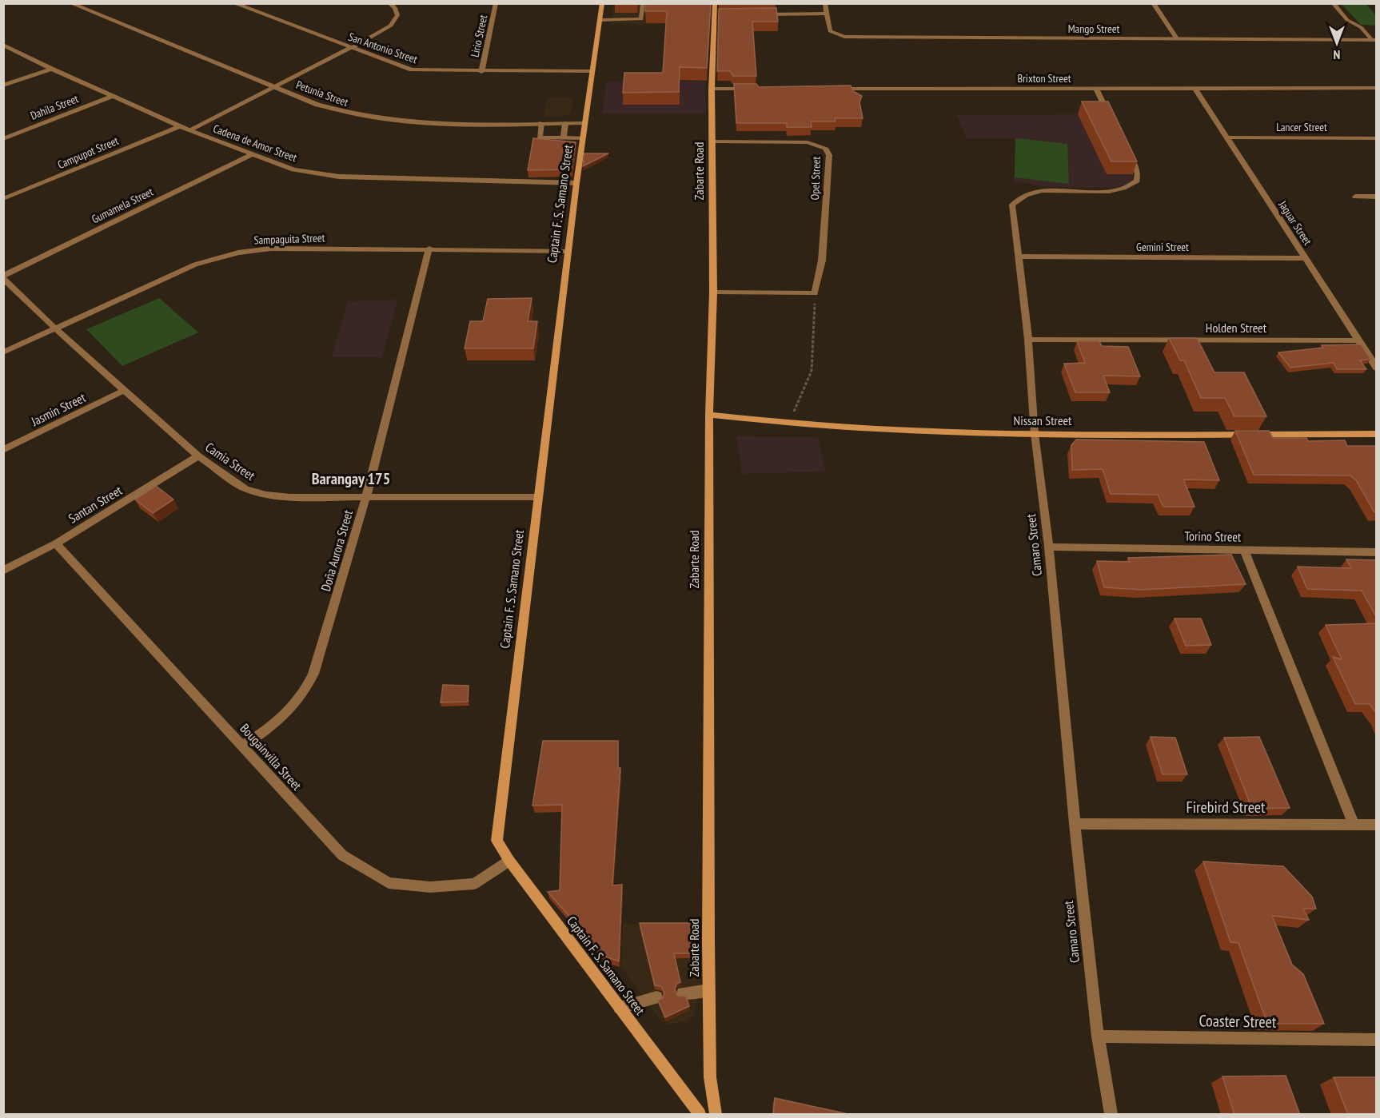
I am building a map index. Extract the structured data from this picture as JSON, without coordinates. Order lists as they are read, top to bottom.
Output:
{
  "streets": {
    "main road": ["Zabarte Road", "Captain F. S. Samano Street", "Nissan Street"],
    "street": [
      "Mango Street",
      "Lirio Street",
      "San Antonio Street",
      "Brixton Street",
      "Petunia Street",
      "Dahila Street",
      "Lancer Street",
      "Cadena de Amor Street",
      "Campupot Street",
      "Opel Street",
      "Gumamela Street",
      "Jaguar Street",
      "Sampaguita Street",
      "Gemini Street",
      "Holden Street",
      "Jasmin Street",
      "Camia Street",
      "Santan Street",
      "Torino Street",
      "Camaro Street",
      "Doña Aurora Street",
      "Bougainvilla Street",
      "Firebird Street",
      "Coaster Street"
    ]
  },
  "crossings": [
    ["Lirio Street", "San Antonio Street"],
    ["San Antonio Street", "Captain F. S. Samano Street"],
    ["Brixton Street", "Jaguar Street"],
    ["Petunia Street", "Captain F. S. Samano Street"],
    ["Dahila Street", "Cadena de Amor Street"],
    ["Lancer Street", "Jaguar Street"],
    ["Cadena de Amor Street", "Campupot Street"],
    ["Cadena de Amor Street", "Captain F. S. Samano Street"],
    ["Cadena de Amor Street", "Gumamela Street"],
    ["Zabarte Road", "Opel Street"],
    ["Zabarte Road", "Nissan Street"],
    ["Captain F. S. Samano Street", "Sampaguita Street"],
    ["Captain F. S. Samano Street", "Camia Street"],
    ["Captain F. S. Samano Street", "Bougainvilla Street"],
    ["Gumamela Street", "Camia Street"],
    ["Jaguar Street", "Gemini Street"],
    ["Jaguar Street", "Holden Street"],
    ["Sampaguita Street", "Camia Street"],
    ["Sampaguita Street", "Doña Aurora Street"],
    ["Gemini Street", "Camaro Street"],
    ["Holden Street", "Camaro Street"],
    ["Jasmin Street", "Camia Street"],
    ["Nissan Street", "Camaro Street"],
    ["Camia Street", "Santan Street"],
    ["Camia Street", "Doña Aurora Street"],
    ["Santan Street", "Bougainvilla Street"],
    ["Torino Street", "Camaro Street"],
    ["Camaro Street", "Firebird Street"],
    ["Camaro Street", "Coaster Street"],
    ["Doña Aurora Street", "Bougainvilla Street"]
  ],
  "districts": ["Barangay 175"],
  "north": "bottom"
}
